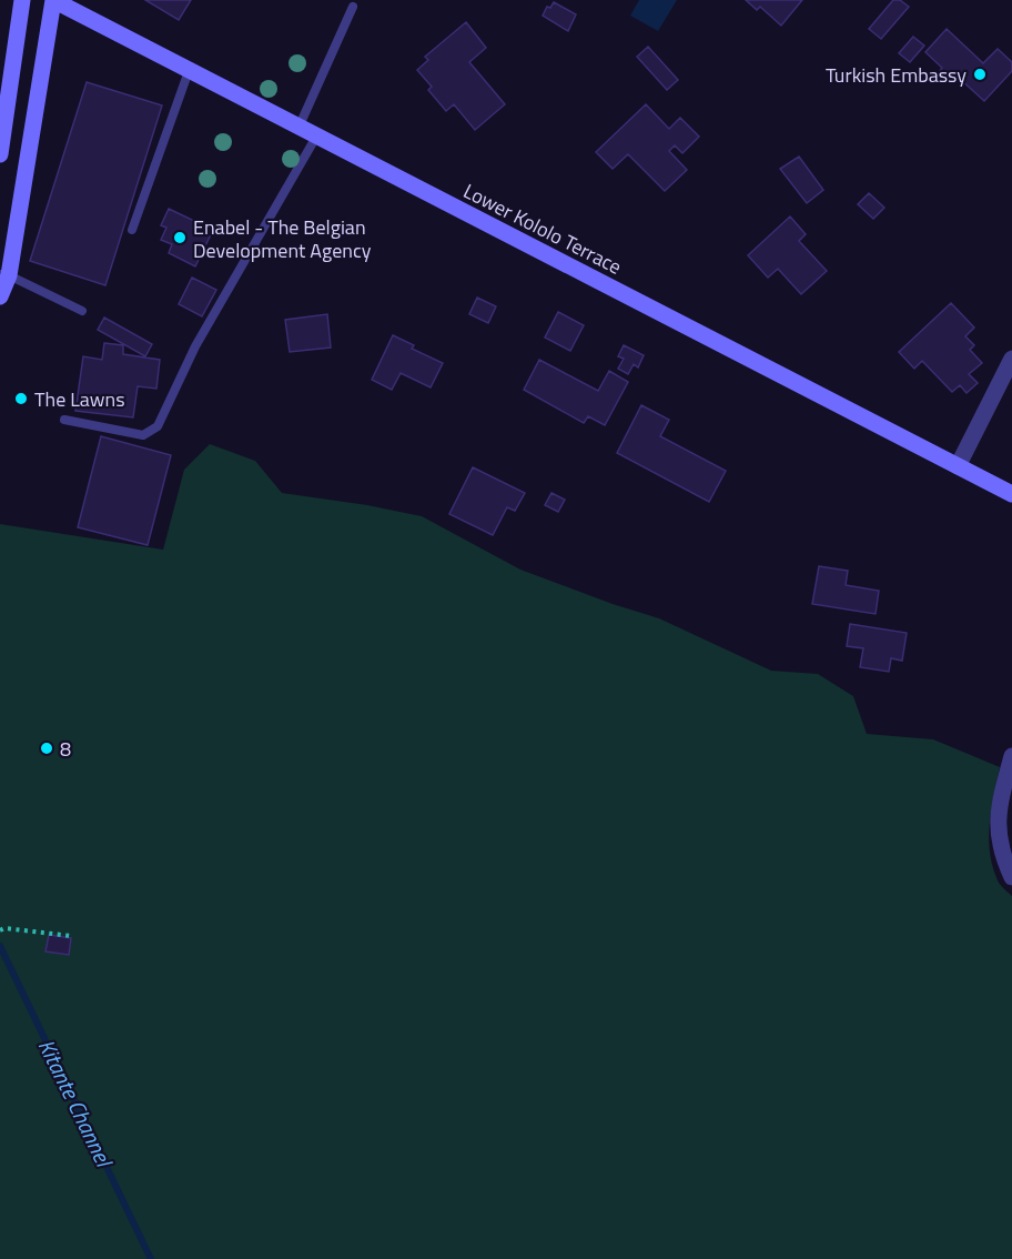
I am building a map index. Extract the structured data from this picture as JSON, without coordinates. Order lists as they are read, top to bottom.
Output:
{
  "streets": {
    "street": ["Lower Kololo Terrace"]
  },
  "water": ["Kitante Channel"],
  "places": [
    "Turkish Embassy",
    "Enabel - The Belgian Development Agency",
    "The Lawns",
    "8"
  ]
}
